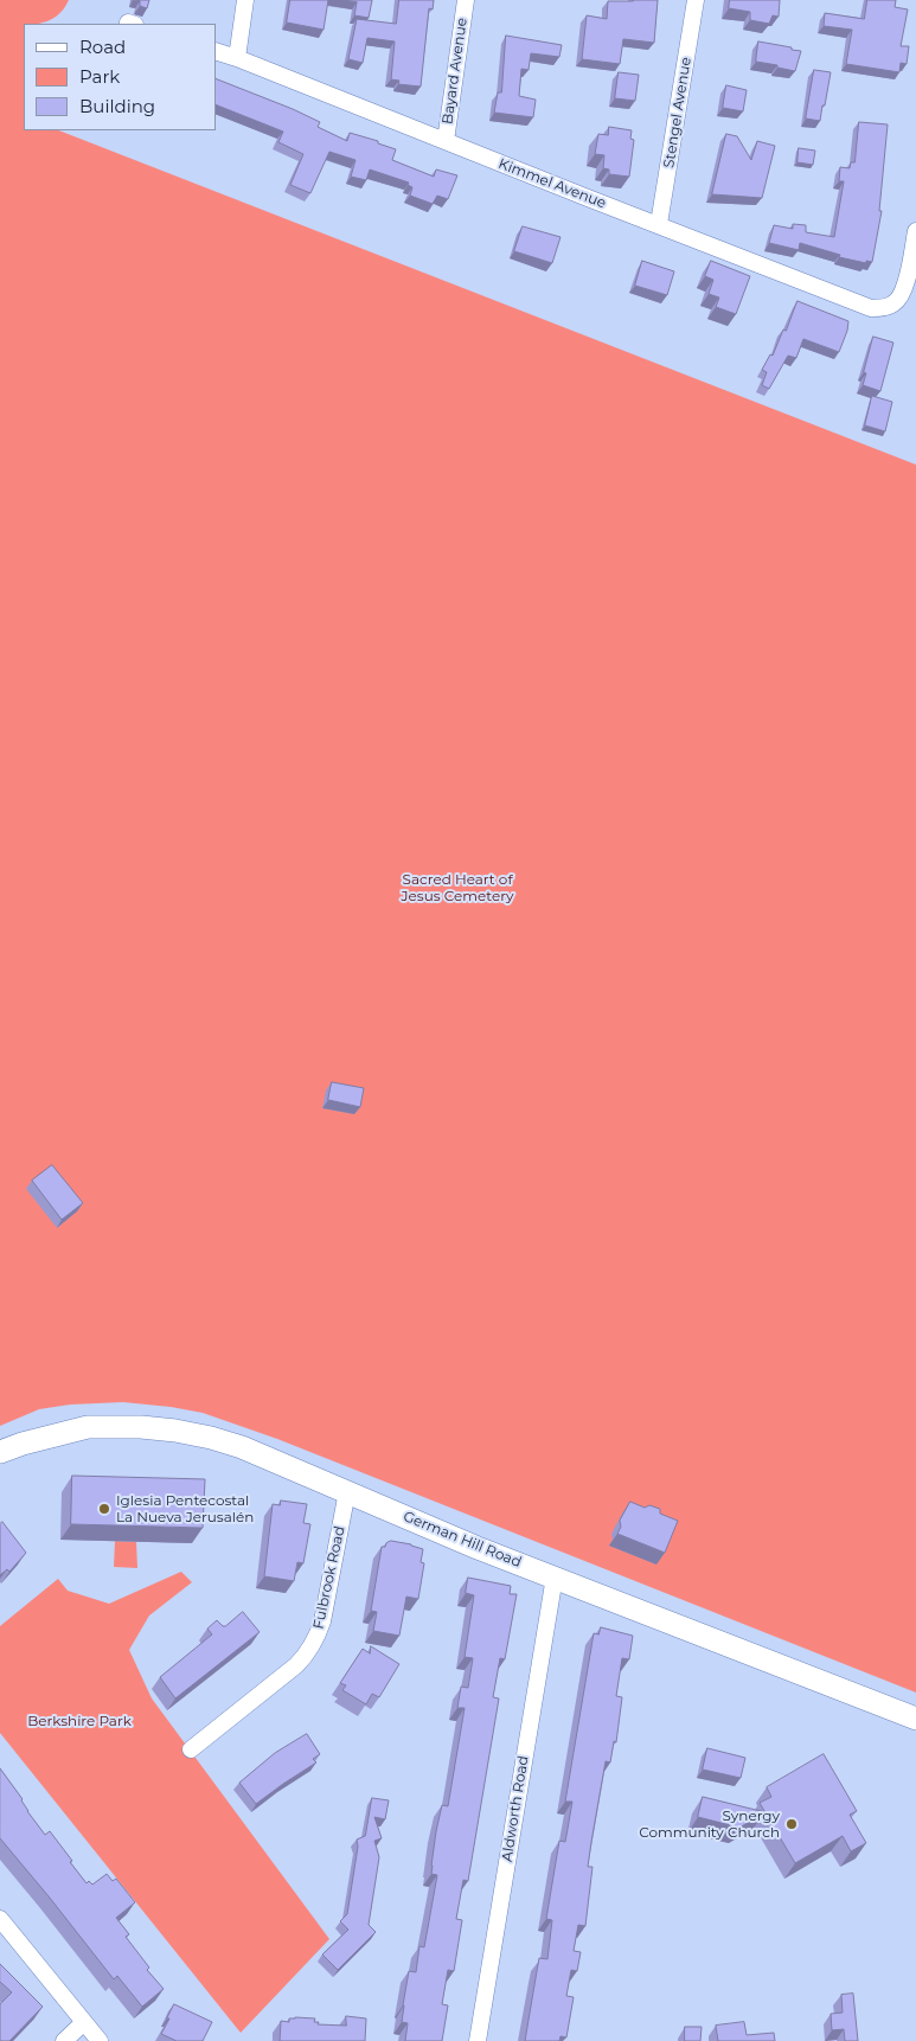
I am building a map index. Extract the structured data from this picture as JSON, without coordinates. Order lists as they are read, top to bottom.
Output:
{
  "streets": {
    "street": [
      "Bayard Avenue",
      "Stengel Avenue",
      "Kimmel Avenue",
      "German Hill Road",
      "Fulbrook Road",
      "Aldworth Road"
    ]
  },
  "crossings": [
    ["Bayard Avenue", "Kimmel Avenue"],
    ["Stengel Avenue", "Kimmel Avenue"],
    ["German Hill Road", "Fulbrook Road"],
    ["German Hill Road", "Aldworth Road"]
  ],
  "parks": ["Sacred Heart of Jesus Cemetery", "Berkshire Park"],
  "places": ["Iglesia Pentecostal La Nueva Jerusalén", "Synergy Community Church"],
  "legend": ["Road", "Park", "Building"]
}
